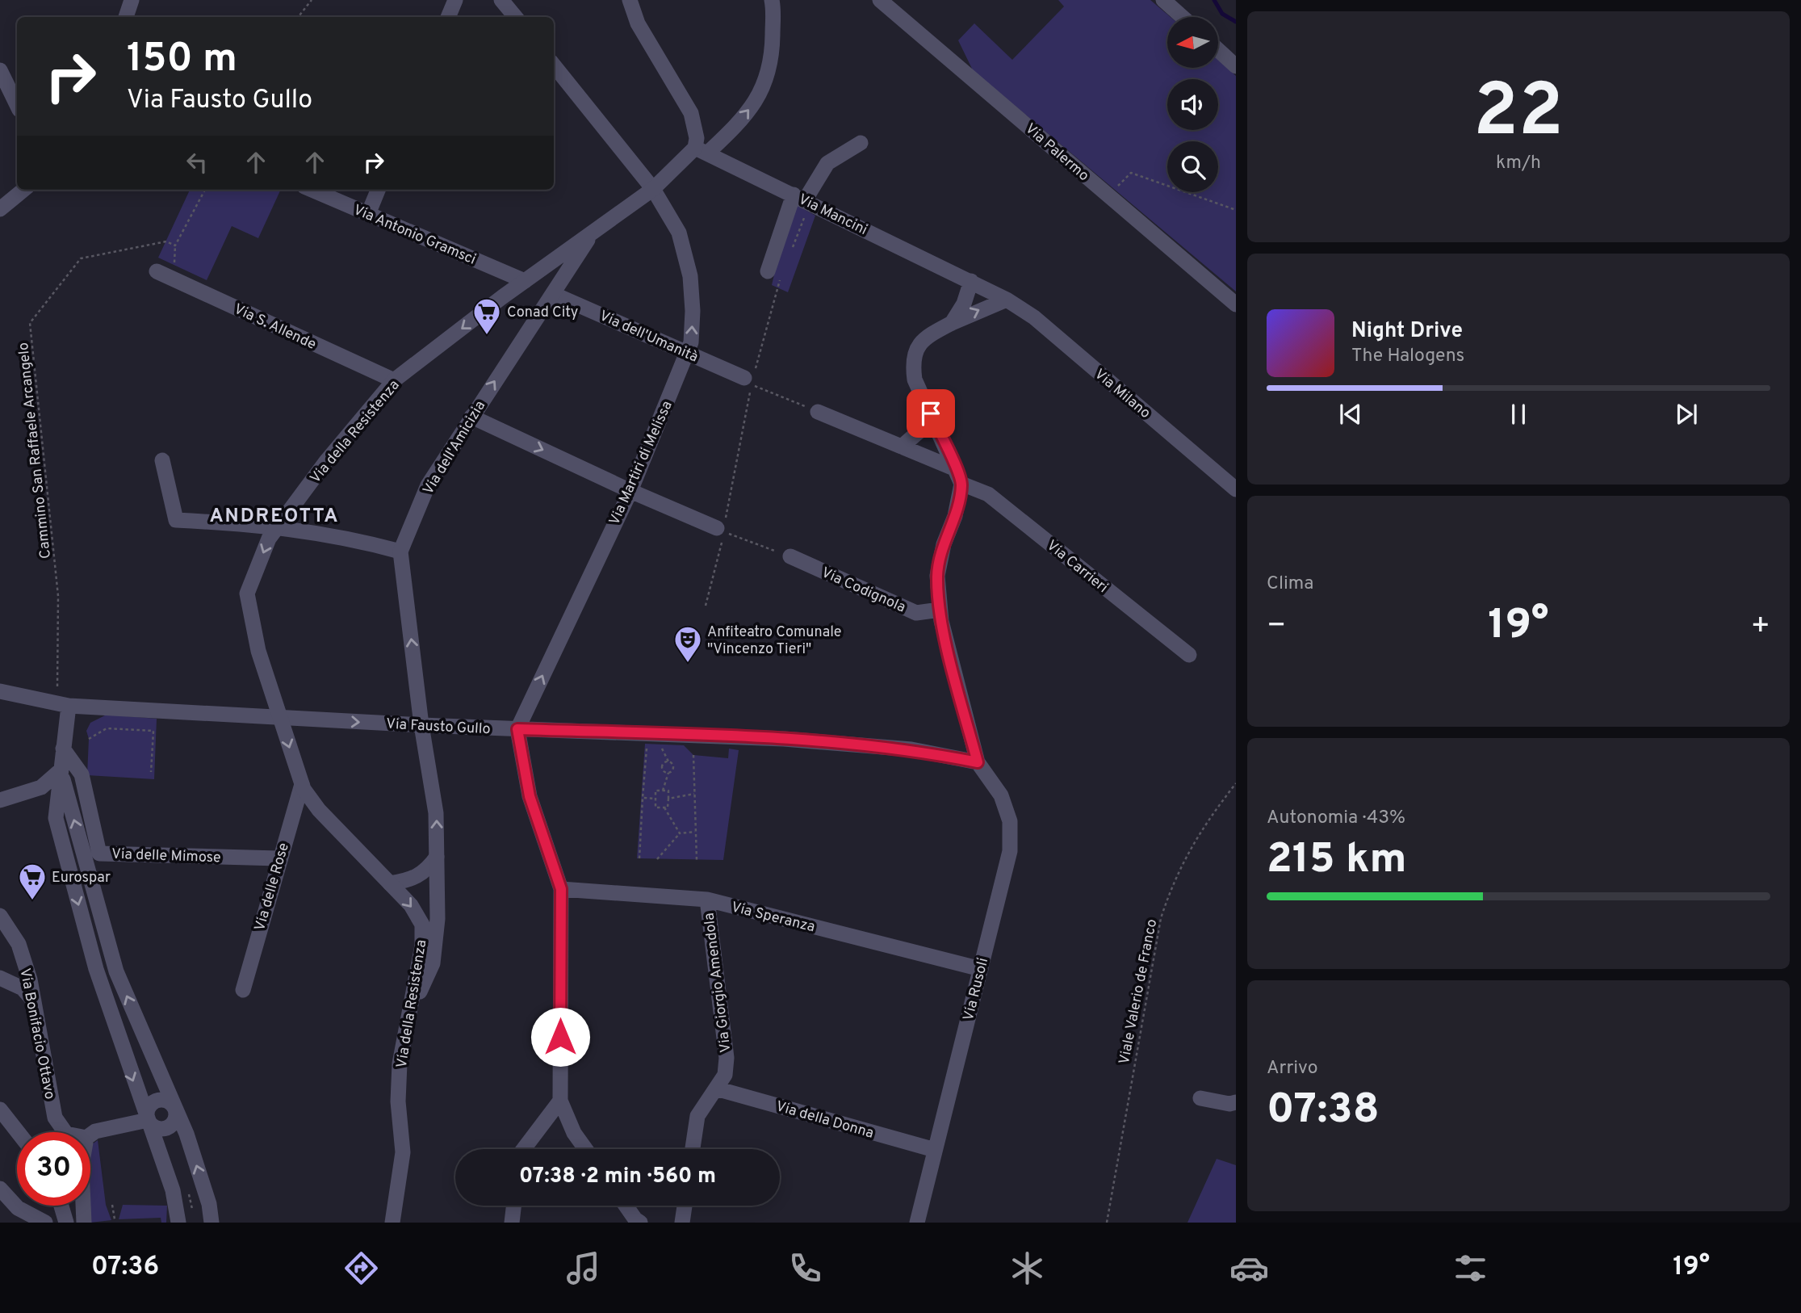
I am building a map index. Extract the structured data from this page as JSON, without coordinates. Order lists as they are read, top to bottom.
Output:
{
  "streets": {
    "street": [
      "Via Palermo",
      "Via Mancini",
      "Via Antonio Gramsci",
      "Via S. Allende",
      "Via dell'Umanità",
      "Via Milano",
      "Via della Resistenza",
      "Via dell'Amicizia",
      "Via Martiri di Melissa",
      "Via Carrieri",
      "Via Codignola",
      "Via Fausto Gullo",
      "Via delle Mimose",
      "Via delle Rose",
      "Via Speranza",
      "Via Giorgio Amendola",
      "Via Rusoli",
      "Via Bonifacio Ottavo",
      "Via della Donna"
    ],
    "path": ["Cammino San Raffaele Arcangelo", "Viale Valerio de Franco"]
  },
  "crossings": [
    ["Via Mancini", "Via Milano"],
    ["Via Mancini", "Via della Resistenza"],
    ["Via Antonio Gramsci", "Via della Resistenza"],
    ["Via S. Allende", "Via della Resistenza"],
    ["Via dell'Umanità", "Via dell'Amicizia"],
    ["Via dell'Umanità", "Via Martiri di Melissa"],
    ["Via della Resistenza", "Via dell'Amicizia"],
    ["Via della Resistenza", "Via Martiri di Melissa"],
    ["Via della Resistenza", "Via Fausto Gullo"],
    ["Via della Resistenza", "Via delle Rose"],
    ["Via dell'Amicizia", "Via Fausto Gullo"],
    ["Via Martiri di Melissa", "Via Fausto Gullo"],
    ["Via Fausto Gullo", "Via Rusoli"],
    ["Via delle Mimose", "Via delle Rose"],
    ["Via Speranza", "Via Giorgio Amendola"],
    ["Via Speranza", "Via Rusoli"],
    ["Via Giorgio Amendola", "Via della Donna"],
    ["Via Rusoli", "Via della Donna"]
  ],
  "one_way": ["Via dell'Amicizia", "Via Martiri di Melissa"],
  "districts": ["ANDREOTTA"],
  "places": {
    "supermarket": ["Conad City", "Eurospar"],
    "theatre": ["Anfiteatro Comunale \"Vincenzo Tieri\""]
  },
  "north": "left",
  "page": {
    "tile": [
      ["22", "km/h"],
      "Clima",
      ["Autonomia · 43%", "215 km"],
      ["Arrivo", "07:38"]
    ],
    "turn": ["150 m", "Via Fausto Gullo"],
    "song": ["Night Drive", "The Halogens"],
    "heat": ["−", "19°", "+"],
    "limit": "30",
    "trip": "07:38 · 2 min · 560 m",
    "tabs": ["07:36", "19°"]
  }
}
